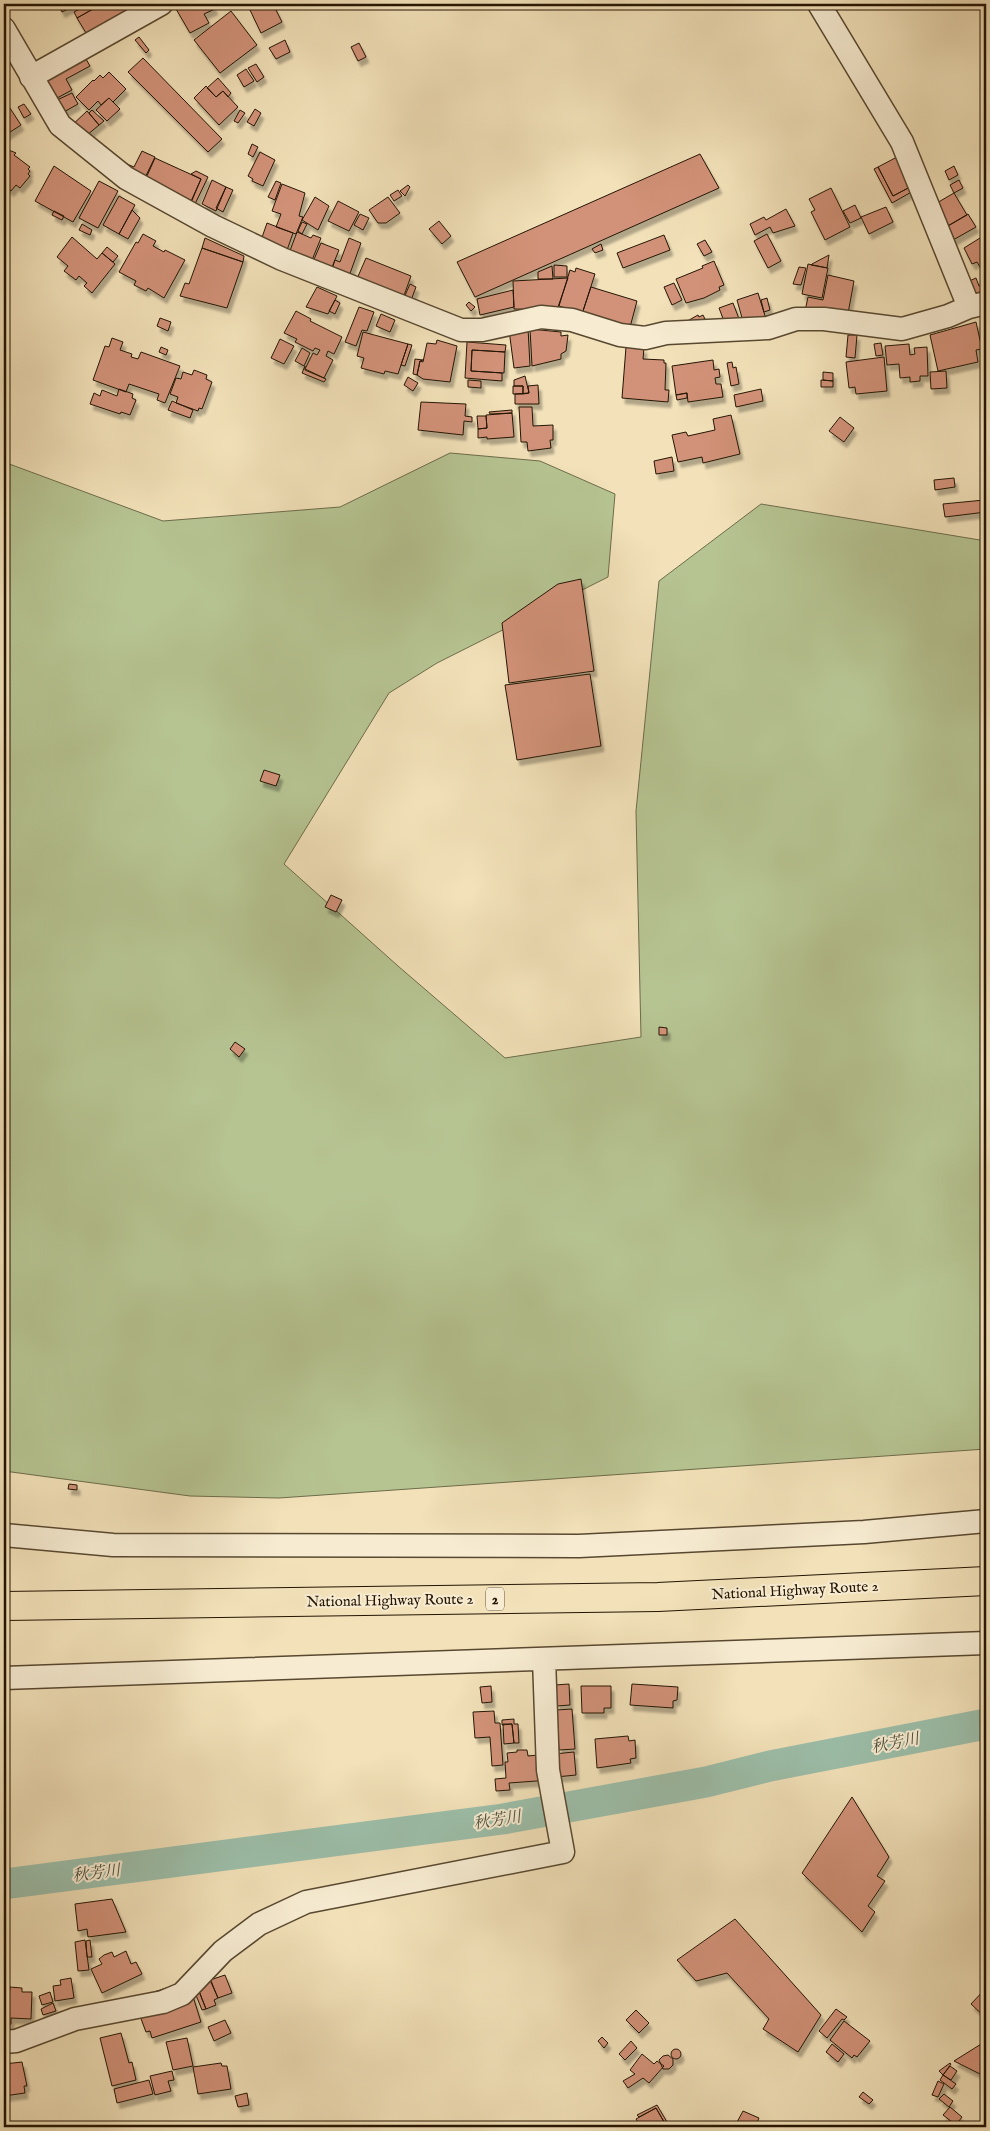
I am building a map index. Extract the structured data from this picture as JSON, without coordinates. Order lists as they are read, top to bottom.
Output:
{
  "streets": {
    "highway": ["National Highway Route 2", "2"]
  },
  "water": ["秋芳川"]
}
